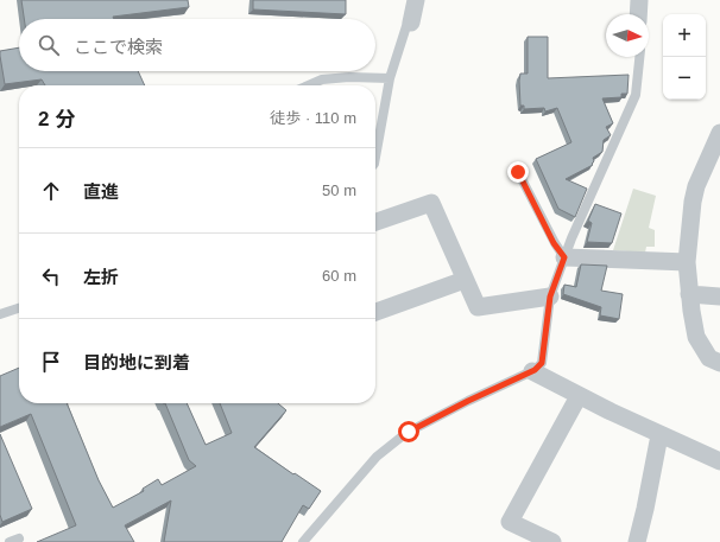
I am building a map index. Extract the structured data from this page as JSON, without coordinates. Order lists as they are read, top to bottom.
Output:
{
  "north": "right",
  "page": {
    "map_buttons": ["+", "−"],
    "search": "ここで検索",
    "heading": ["2 分", "徒歩 · 110 m"],
    "list": [
      ["直進", "50 m"],
      ["左折", "60 m"],
      "目的地に到着"
    ]
  }
}
